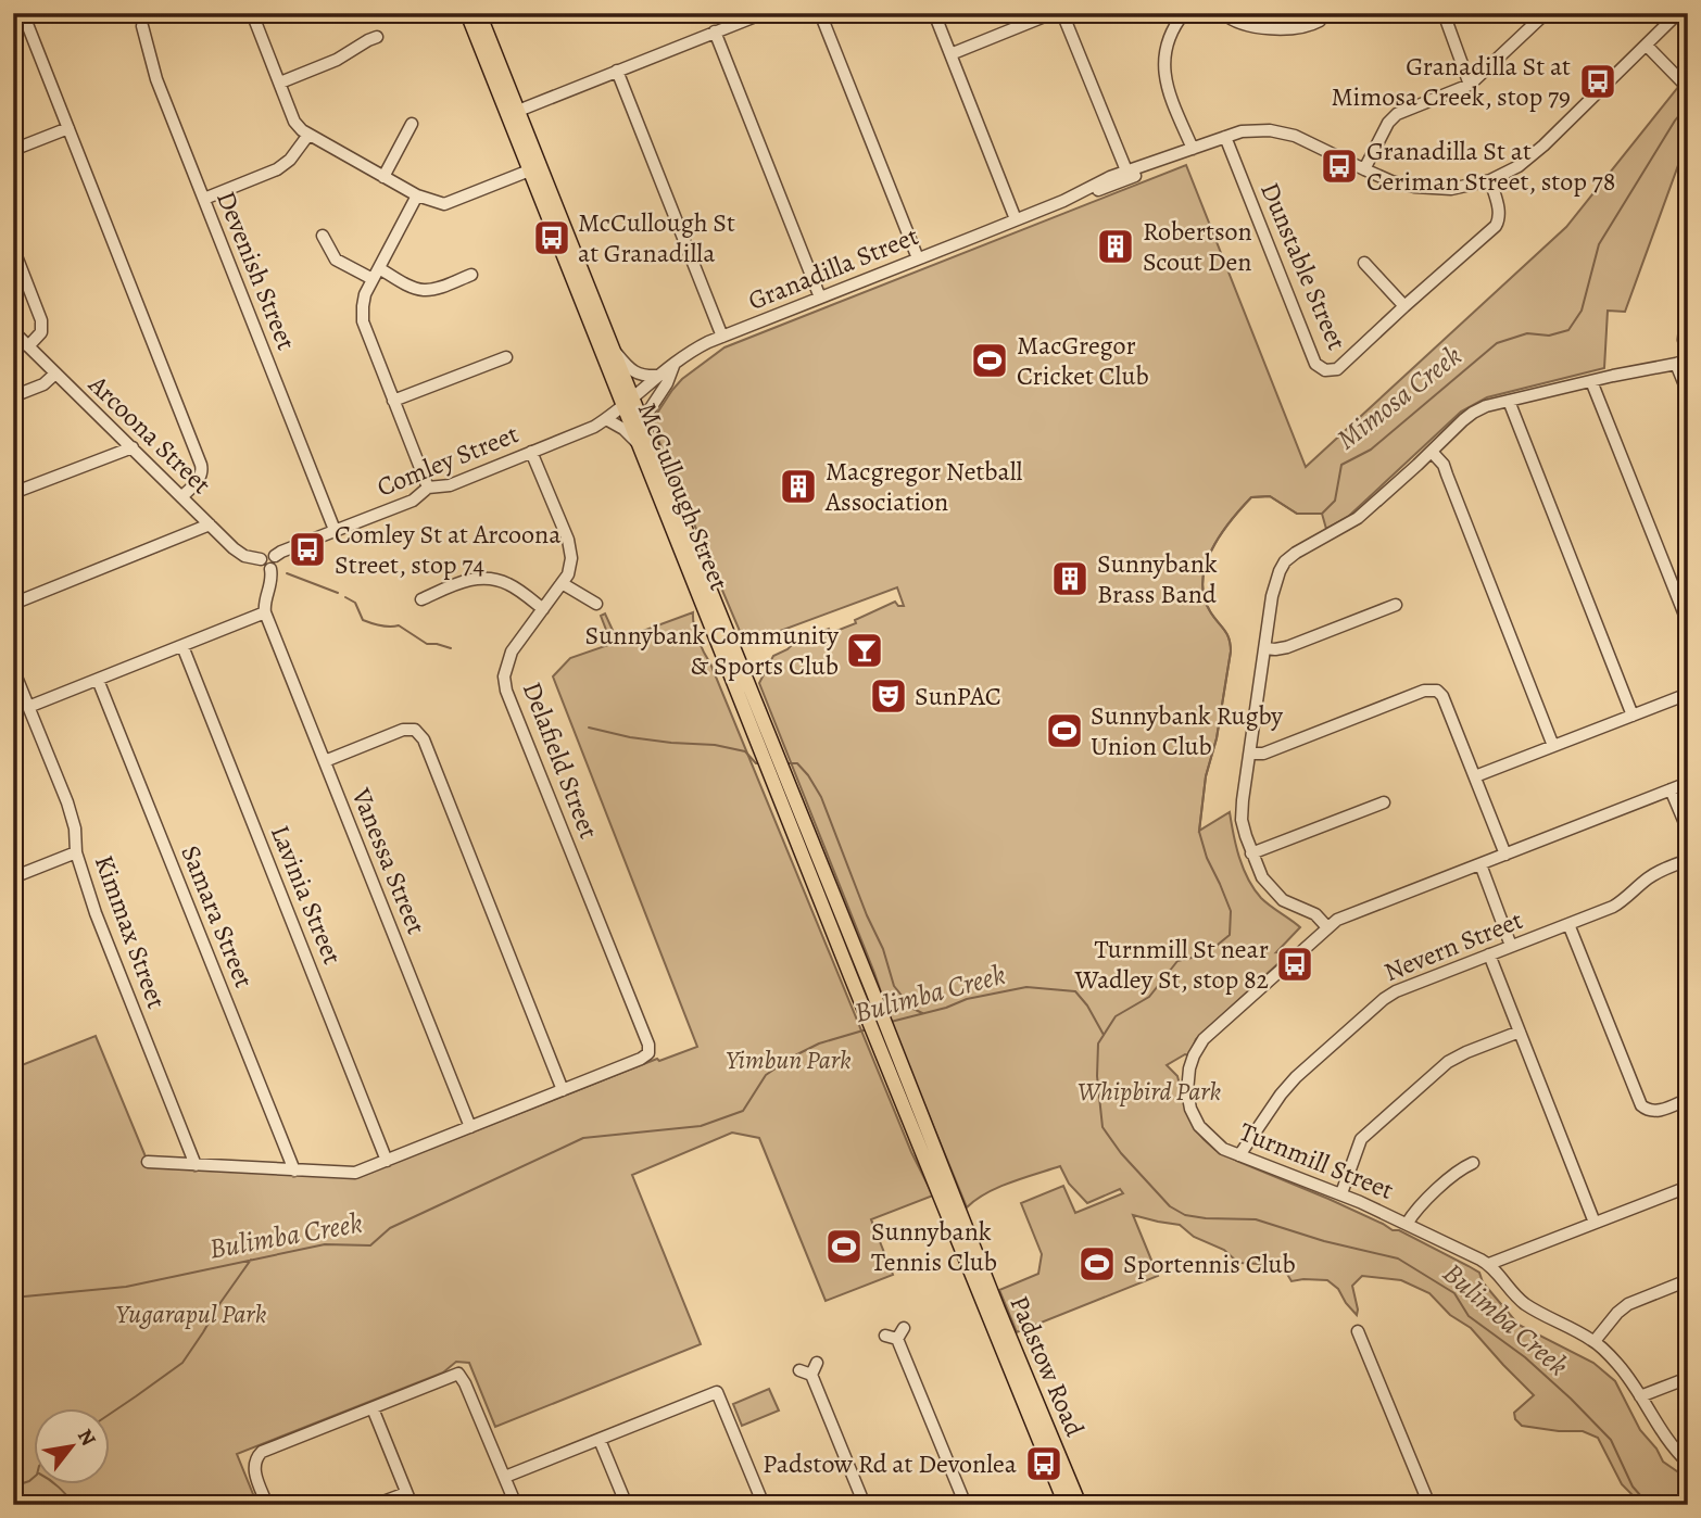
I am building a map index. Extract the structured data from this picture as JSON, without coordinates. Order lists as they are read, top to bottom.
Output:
{
  "streets": {
    "main road": ["McCullough Street", "Padstow Road"],
    "street": [
      "Dunstable Street",
      "Granadilla Street",
      "Devenish Street",
      "Arcoona Street",
      "Comley Street",
      "Delafield Street",
      "Vanessa Street",
      "Lavinia Street",
      "Samara Street",
      "Kimmax Street",
      "Nevern Street",
      "Turnmill Street"
    ]
  },
  "crossings": [
    ["Dunstable Street", "Granadilla Street"],
    ["Granadilla Street", "Comley Street"],
    ["Granadilla Street", "McCullough Street"],
    ["Devenish Street", "Comley Street"],
    ["Arcoona Street", "Comley Street"],
    ["Comley Street", "McCullough Street"],
    ["Comley Street", "Delafield Street"],
    ["McCullough Street", "Padstow Road"],
    ["Nevern Street", "Turnmill Street"]
  ],
  "water": ["Mimosa Creek", "Bulimba Creek"],
  "parks": ["Yimbun Park", "Whipbird Park", "Yugarapul Park"],
  "places": {
    "bus stop": [
      "Granadilla St at Mimosa Creek, stop 79",
      "Granadilla St at Ceriman Street, stop 78",
      "McCullough St at Granadilla",
      "Comley St at Arcoona Street, stop 74",
      "Turnmill St near Wadley St, stop 82",
      "Padstow Rd at Devonlea"
    ],
    "building": ["Robertson Scout Den", "Macgregor Netball Association", "Sunnybank Brass Band"],
    "sports": [
      "MacGregor Cricket Club",
      "Sunnybank Rugby Union Club",
      "Sunnybank Tennis Club",
      "Sportennis Club"
    ],
    "bar": ["Sunnybank Community & Sports Club"],
    "theatre": ["SunPAC"]
  },
  "north": "top right"
}
